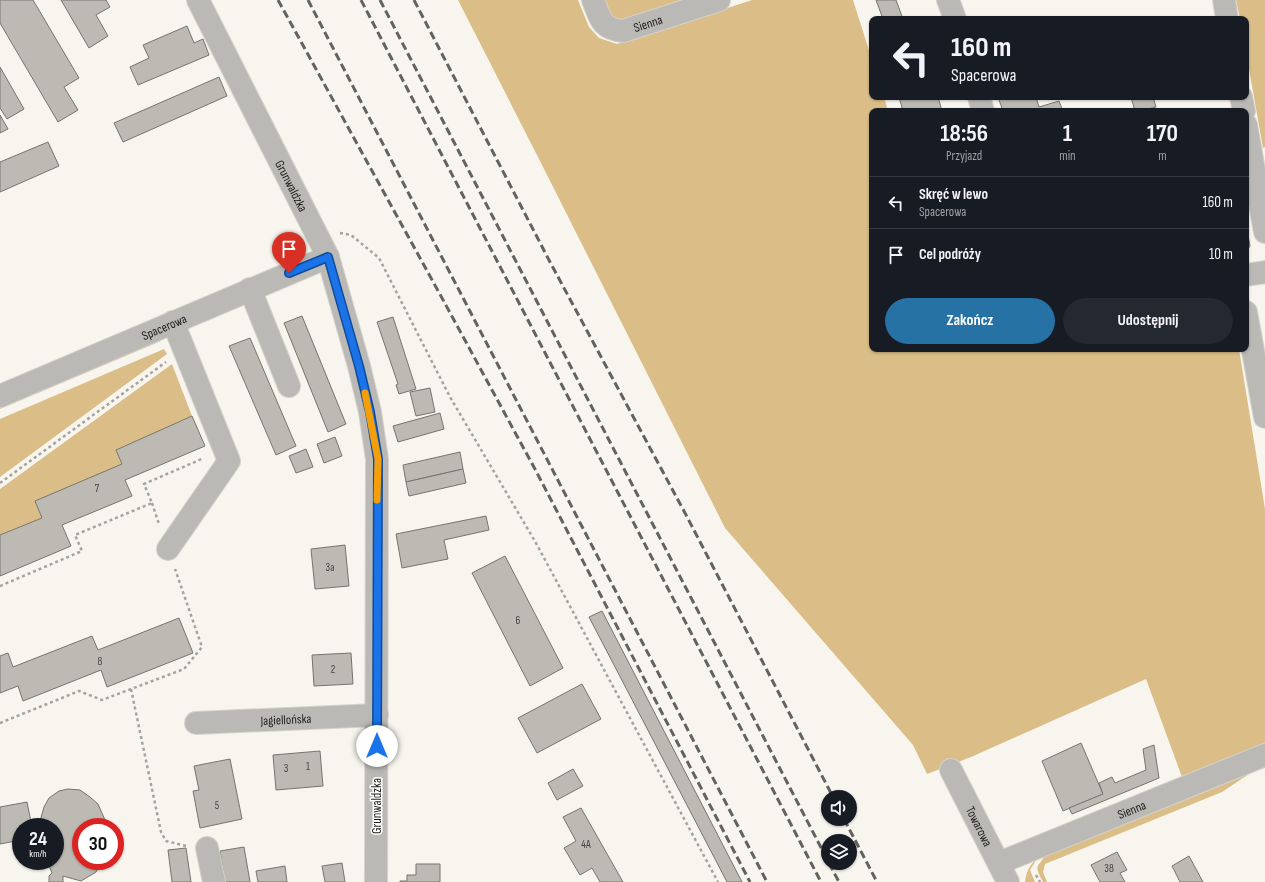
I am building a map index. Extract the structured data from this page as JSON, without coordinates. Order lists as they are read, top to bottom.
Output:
{
  "streets": {
    "street": [
      "Sienna",
      "Grunwaldzka",
      "Spacerowa",
      "Jagiellońska",
      "Towarowa"
    ]
  },
  "crossings": [
    ["Sienna", "Towarowa"],
    ["Grunwaldzka", "Spacerowa"],
    ["Grunwaldzka", "Jagiellońska"]
  ],
  "house_numbers": [
    "7",
    "3a",
    "6",
    "8",
    "2",
    "1",
    "3",
    "5",
    "4A",
    "38"
  ],
  "page": {
    "turn": ["160 m", "Spacerowa"],
    "eta": [
      "18:56",
      "Przyjazd",
      "1",
      "min",
      "170",
      "m"
    ],
    "list": [
      {
        "name": "Skręć w lewo",
        "note": "Spacerowa",
        "value": "160 m"
      },
      {
        "name": "Cel podróży",
        "value": "10 m"
      }
    ],
    "buttons": ["Zakończ", "Udostępnij"],
    "speed": "24 km/h",
    "limit": "30"
  }
}
